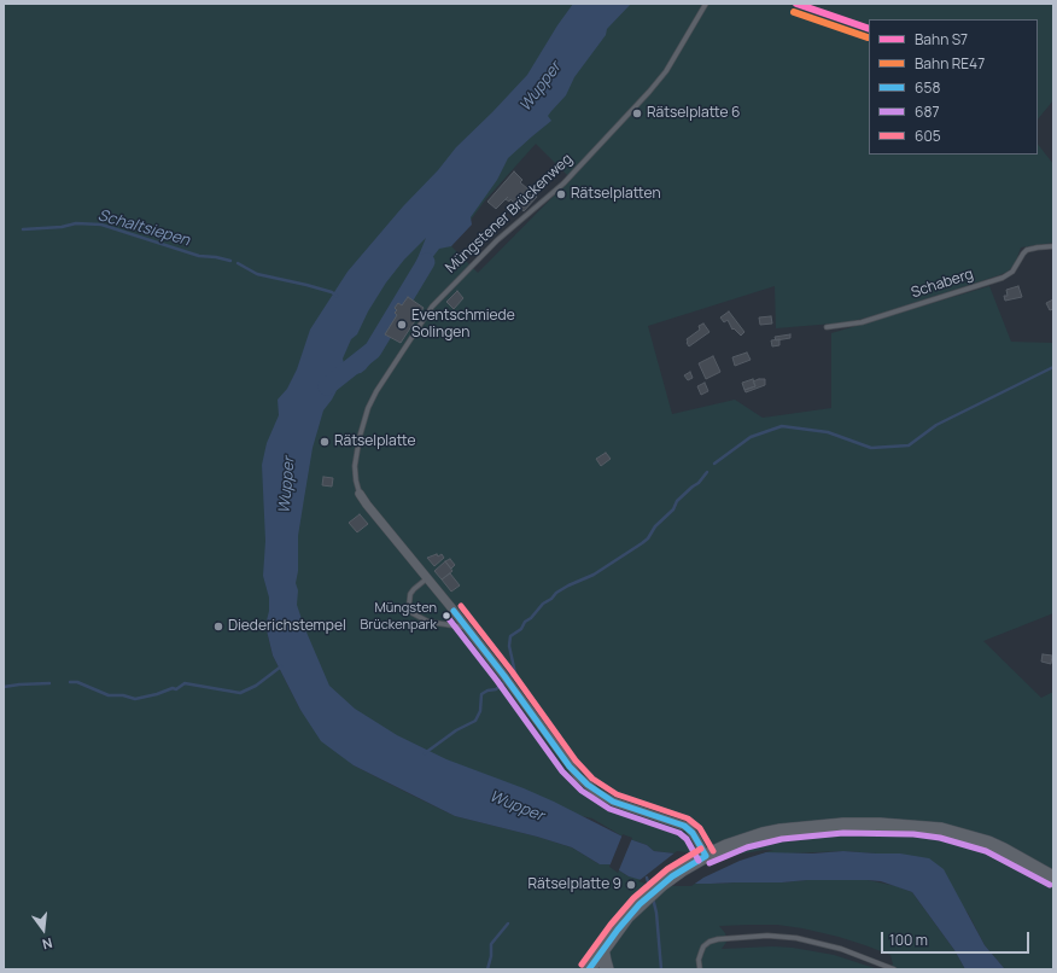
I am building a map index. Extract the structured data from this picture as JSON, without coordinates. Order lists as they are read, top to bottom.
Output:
{
  "streets": {
    "street": ["Müngstener Brückenweg"],
    "lane": ["Schaberg"]
  },
  "water": ["Wupper", "Schaltsiepen"],
  "places": [
    "Rätselplatte 6",
    "Rätselplatten",
    "Eventschmiede Solingen",
    "Rätselplatte",
    "Müngsten Brückenpark",
    "Diederichstempel",
    "Rätselplatte 9"
  ],
  "lines": [
    "rail line S7",
    "rail line RE47",
    "transit line 605",
    "transit line 658",
    "transit line 687"
  ],
  "legend": [
    "Bahn S7",
    "Bahn RE47",
    "658",
    "687",
    "605"
  ],
  "scale_bar": "100 m",
  "north": "bottom"
}
